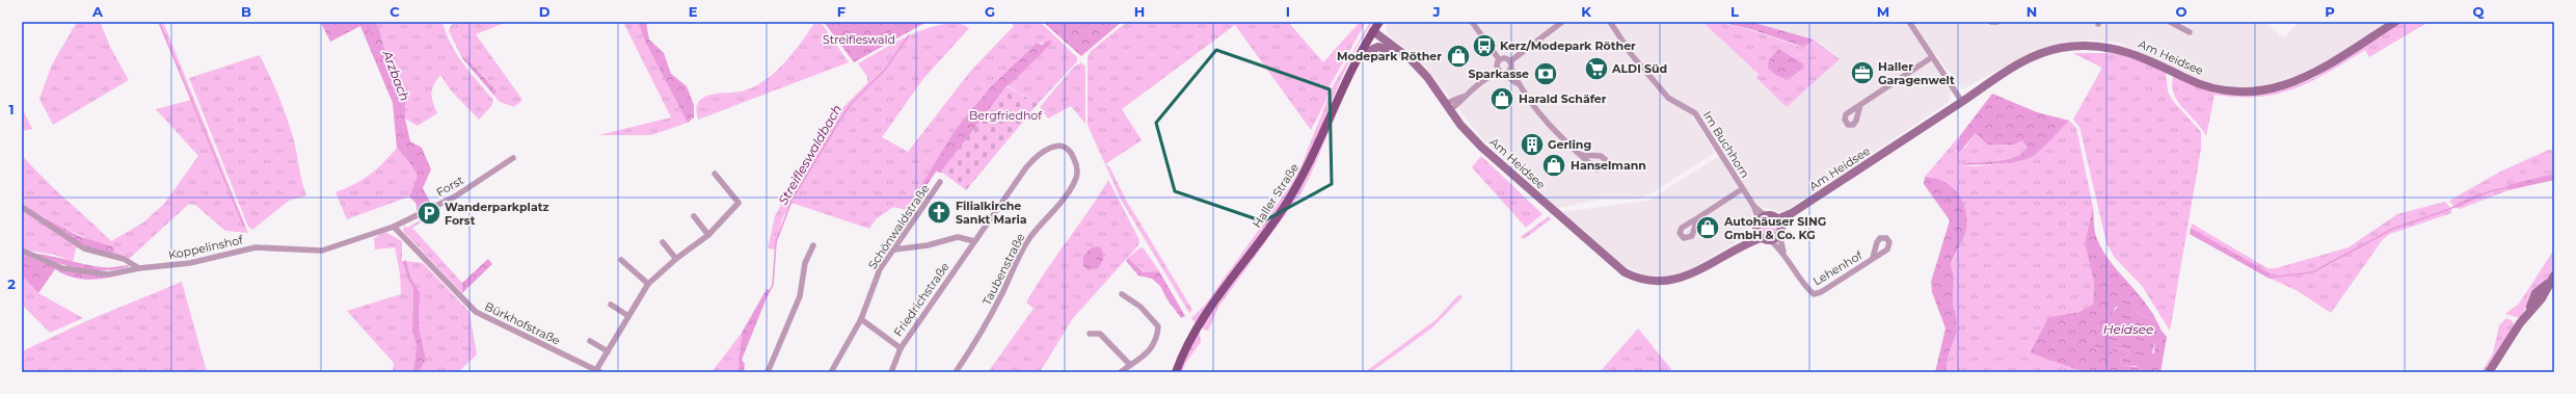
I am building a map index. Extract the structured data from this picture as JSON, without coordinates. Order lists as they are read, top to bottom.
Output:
{
  "streets": {
    "main road": ["Am Heidsee", "Haller Straße"],
    "street": [
      "Im Buchhorn",
      "Forst",
      "Schönwaldstraße",
      "Koppelinshof",
      "Lehenhof",
      "Taubenstraße",
      "Friedrichstraße",
      "Bürkhofstraße"
    ]
  },
  "crossings": [
    ["Am Heidsee", "Lehenhof"],
    ["Forst", "Koppelinshof"],
    ["Forst", "Bürkhofstraße"],
    ["Koppelinshof", "Bürkhofstraße"],
    ["Taubenstraße", "Friedrichstraße"]
  ],
  "water": ["Arzbach", "Streifleswaldbach", "Heidsee"],
  "parks": ["Streifleswald", "Bergfriedhof"],
  "places": {
    "bus stop": ["Kerz/Modepark Röther"],
    "shop": [
      "Modepark Röther",
      "Harald Schäfer",
      "Hanselmann",
      "Autohäuser SING GmbH & Co. KG"
    ],
    "supermarket": ["ALDI Süd"],
    "office": ["Haller Garagenwelt"],
    "bank": ["Sparkasse"],
    "building": ["Gerling"],
    "church": ["Filialkirche Sankt Maria"],
    "parking": ["Wanderparkplatz Forst"]
  },
  "grid": {
    "columns": [
      "A",
      "B",
      "C",
      "D",
      "E",
      "F",
      "G",
      "H",
      "I",
      "J",
      "K",
      "L",
      "M",
      "N",
      "O",
      "P",
      "Q"
    ],
    "rows": ["1", "2"]
  }
}
